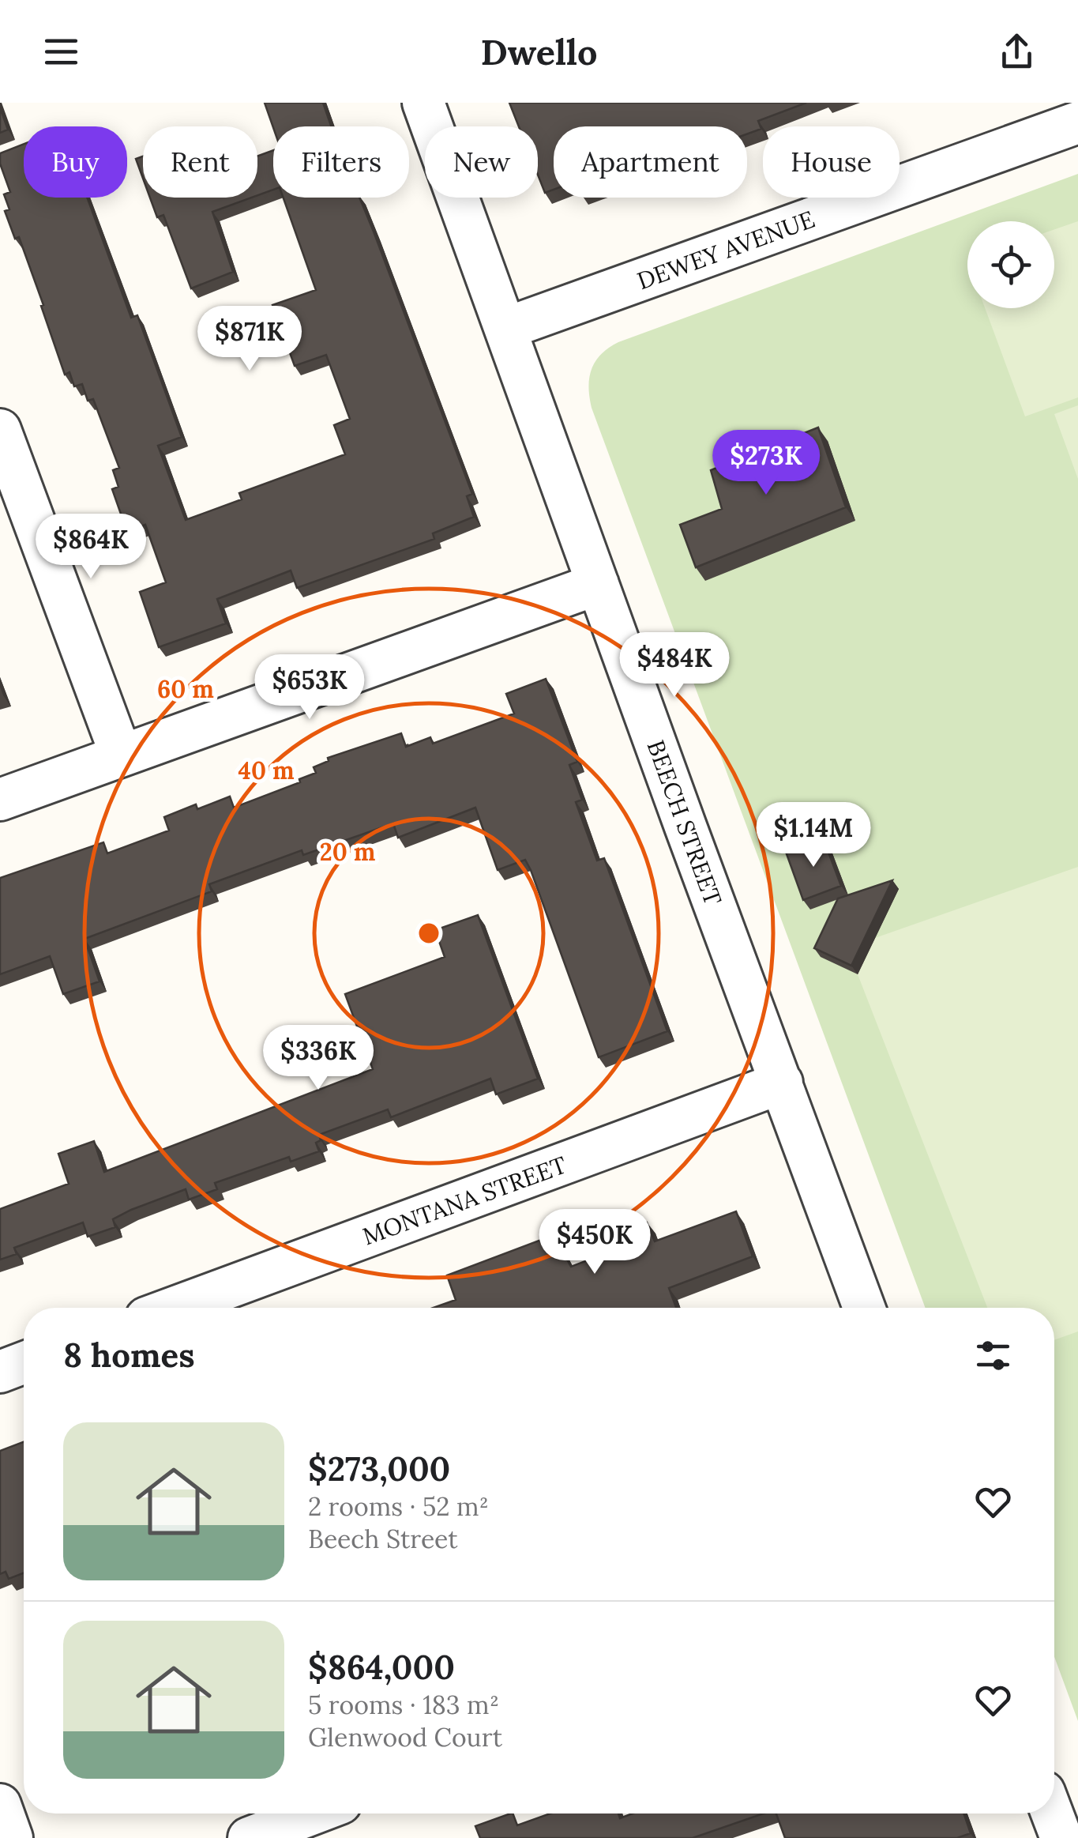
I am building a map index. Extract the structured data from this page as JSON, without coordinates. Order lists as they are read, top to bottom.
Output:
{
  "streets": {
    "street": ["DEWEY AVENUE", "BEECH STREET", "MONTANA STREET"]
  },
  "crossings": [
    ["DEWEY AVENUE", "BEECH STREET"],
    ["BEECH STREET", "MONTANA STREET"]
  ],
  "page": {
    "header": "Dwello",
    "chip": [
      "Buy",
      "Rent",
      "Filters",
      "New",
      "Apartment",
      "House"
    ],
    "price": [
      "$871K",
      "$273K",
      "$864K",
      "$484K",
      "$653K",
      "$1.14M",
      "$336K",
      "$450K"
    ],
    "heading": "8 homes",
    "list": [
      {
        "name": "$273,000",
        "note": "2 rooms · 52 m² · Beech Street"
      },
      {
        "name": "$864,000",
        "note": "5 rooms · 183 m² · Glenwood Court"
      }
    ]
  },
  "rings": ["60 m", "40 m", "20 m"]
}
